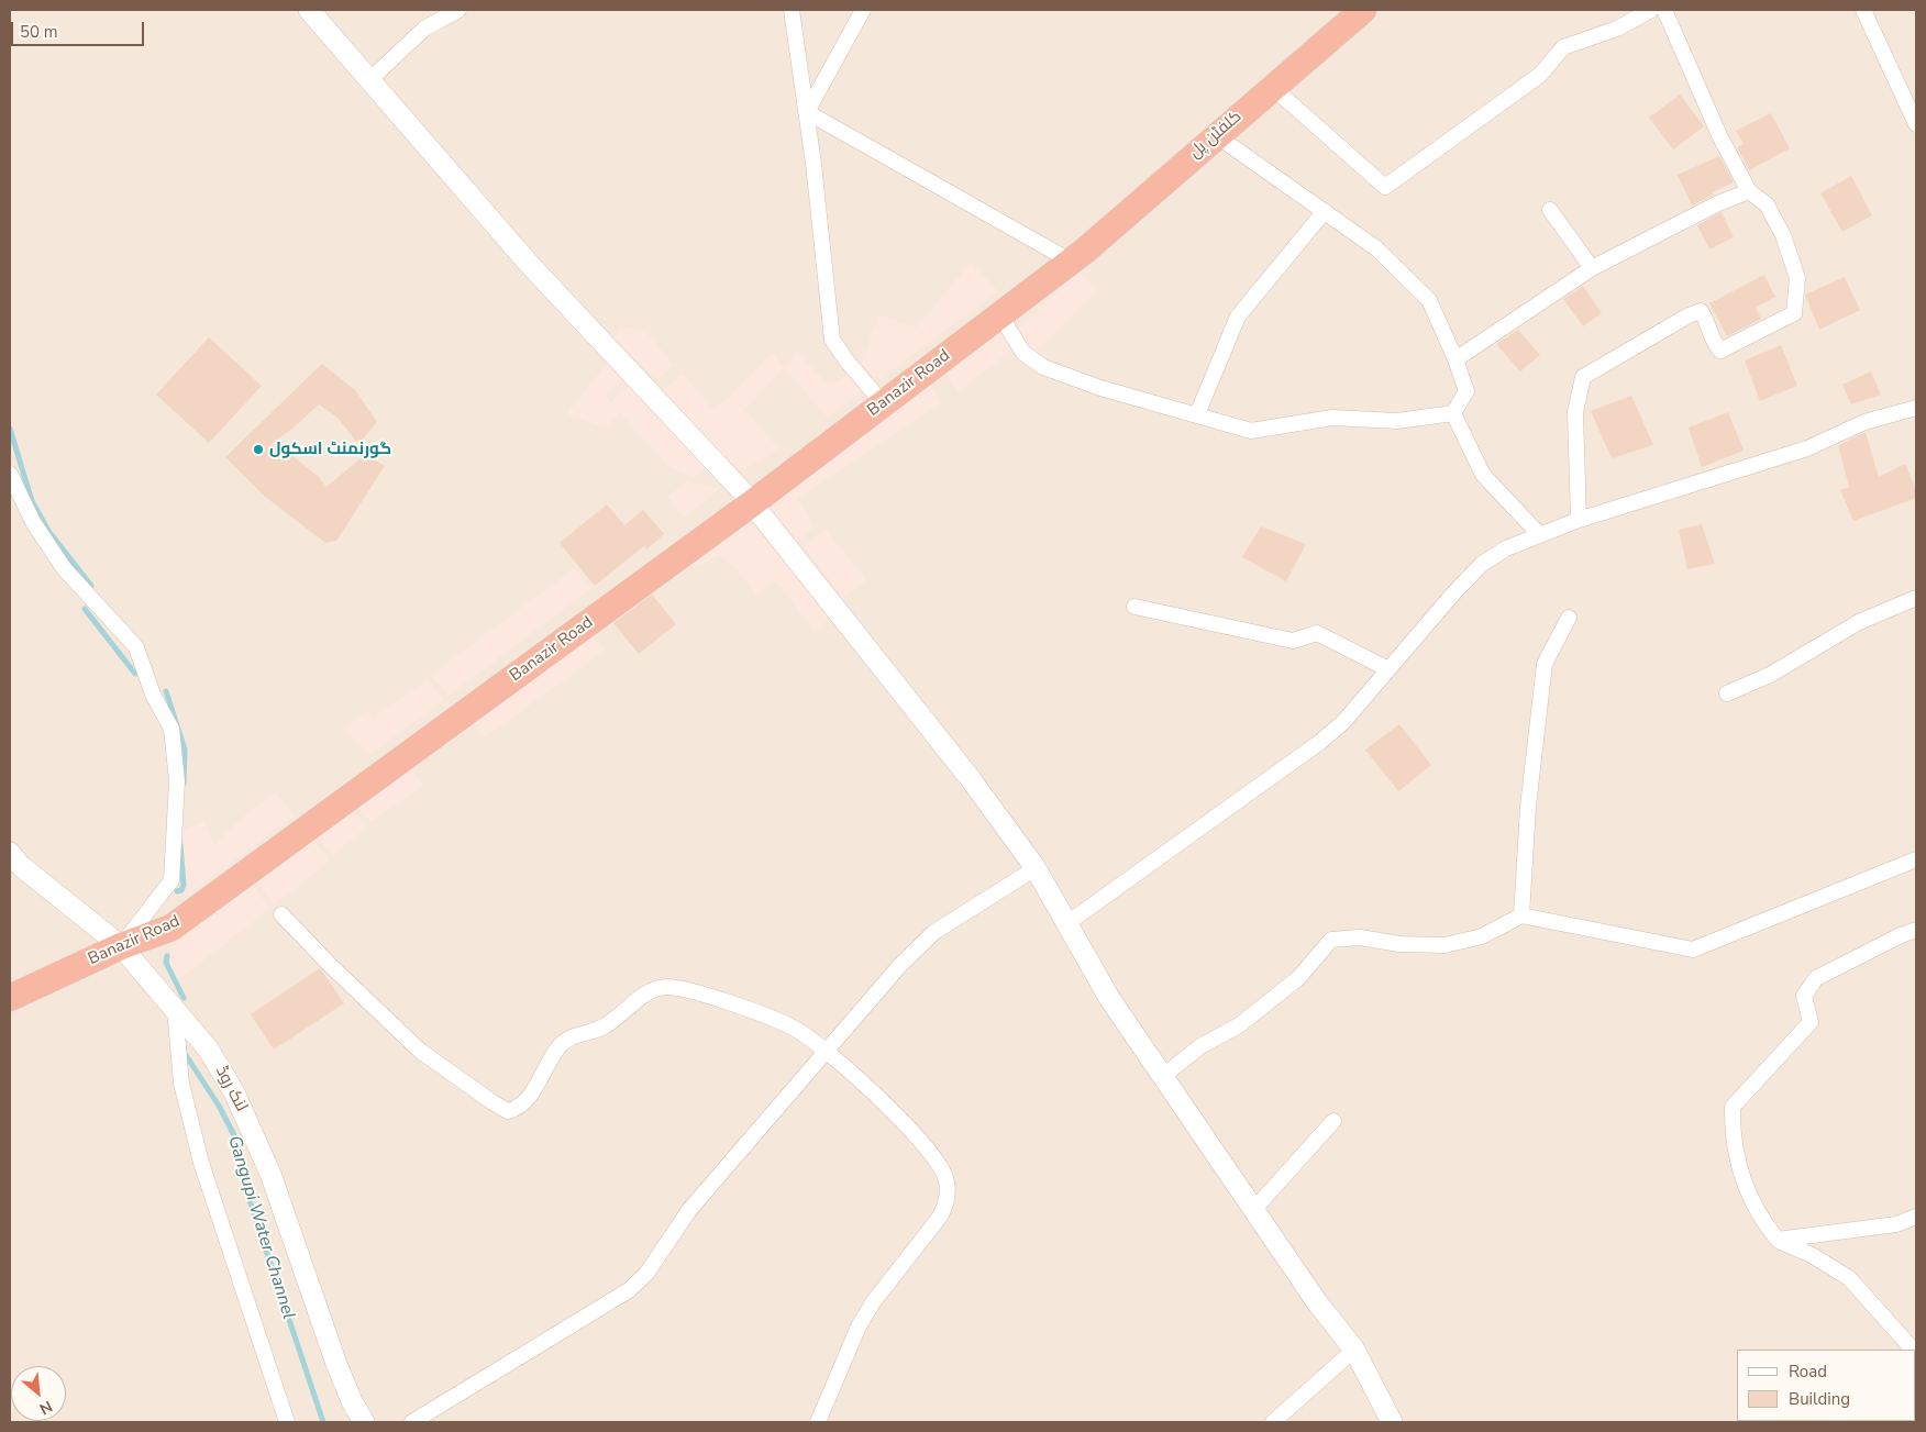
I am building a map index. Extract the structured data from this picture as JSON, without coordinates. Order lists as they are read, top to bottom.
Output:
{
  "streets": {
    "highway": ["کلفٹن پل", "Banazir Road"],
    "street": ["لنک روڈ"]
  },
  "crossings": [
    ["کلفٹن پل", "Banazir Road"],
    ["Banazir Road", "لنک روڈ"]
  ],
  "water": ["Gangupi Water Channel"],
  "places": ["گورنمنٹ اسکول"],
  "legend": ["Road", "Building"],
  "scale_bar": "50 m",
  "north": "bottom right"
}
